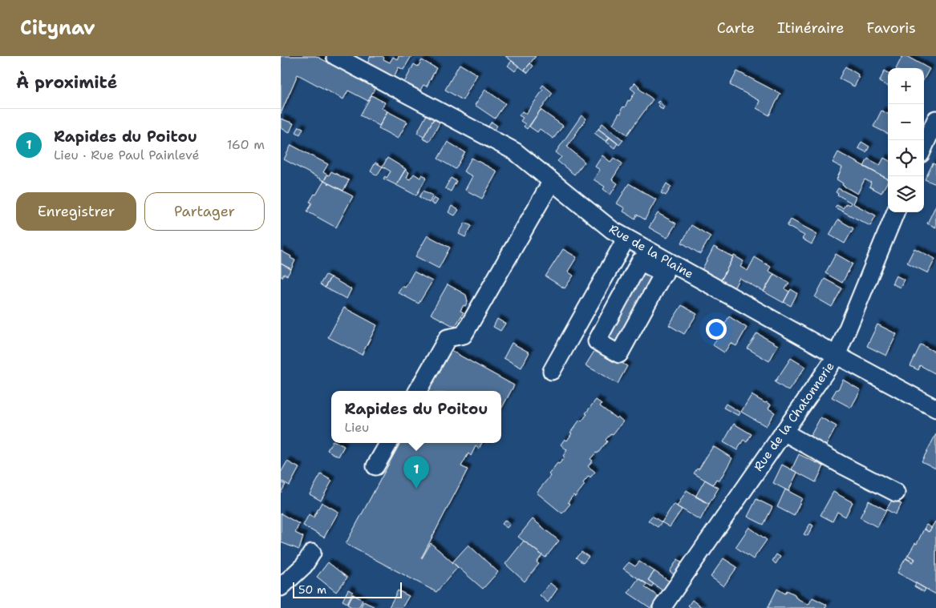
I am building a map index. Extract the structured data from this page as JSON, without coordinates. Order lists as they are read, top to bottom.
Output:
{
  "streets": {
    "street": ["Rue de la Plaine", "Rue de la Chatonnerie"]
  },
  "crossings": [
    ["Rue de la Plaine", "Rue de la Chatonnerie"]
  ],
  "scale_bar": "50 m",
  "page": {
    "header": "Citynav",
    "nav": ["Carte", "Itinéraire", "Favoris"],
    "heading": "À proximité",
    "map_buttons": ["+", "−"],
    "list": [
      {
        "mark": "1",
        "name": "Rapides du Poitou",
        "note": "Lieu · Rue Paul Painlevé",
        "value": "160 m"
      }
    ],
    "buttons": ["Enregistrer", "Partager"],
    "popup": ["Rapides du Poitou", "Lieu"],
    "pins": "1",
    "scale": "50 m"
  }
}
